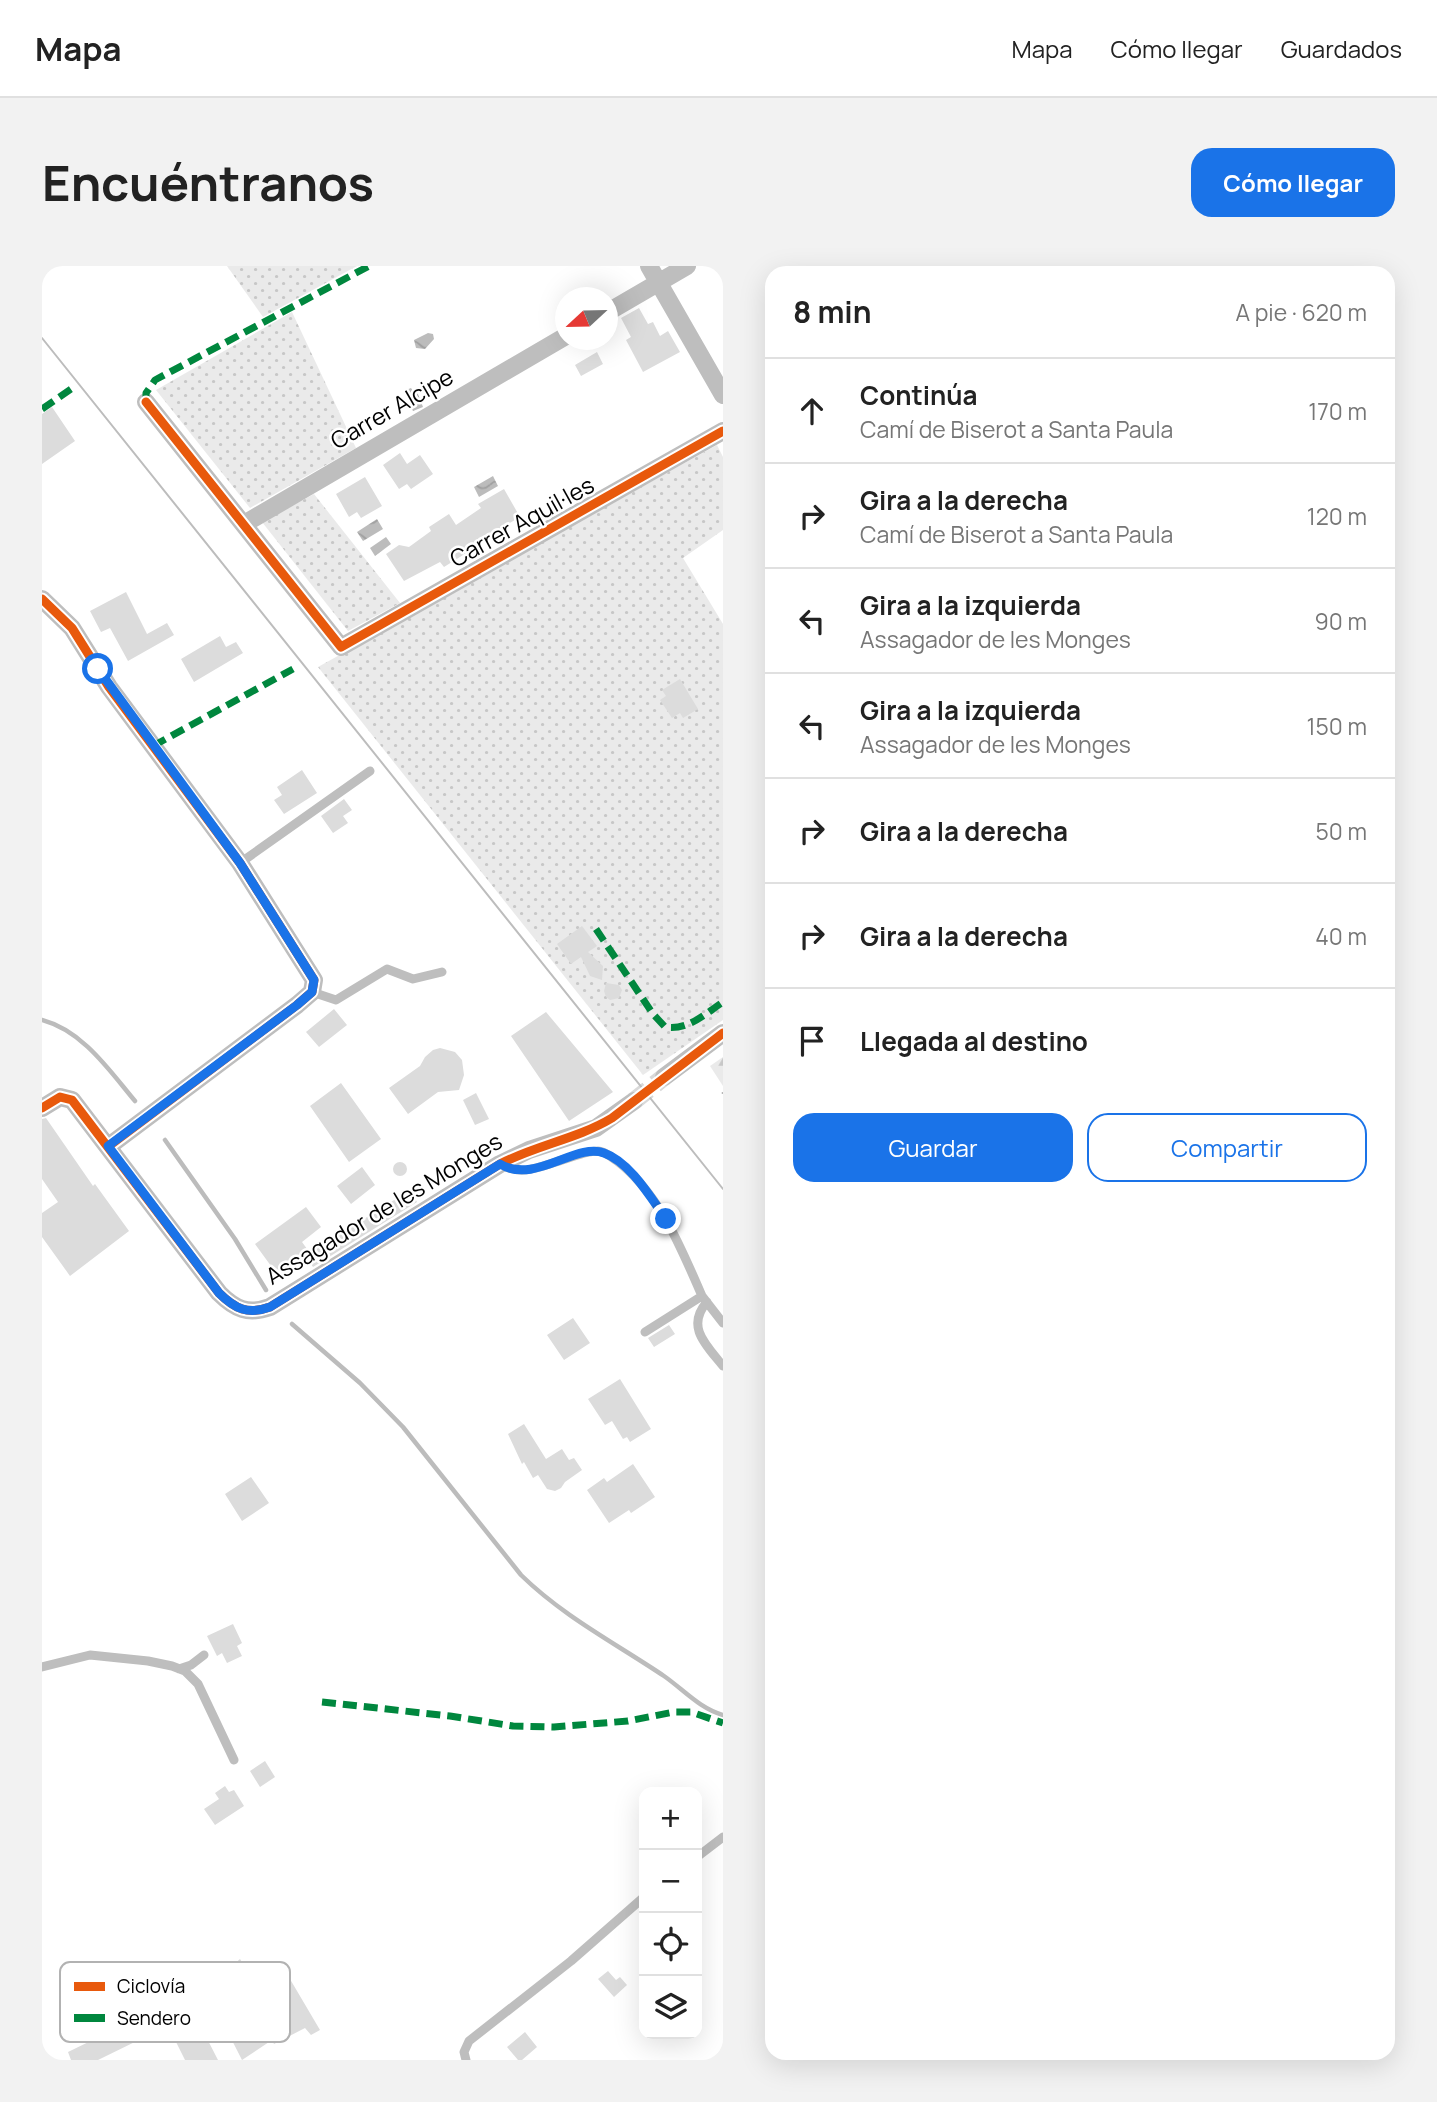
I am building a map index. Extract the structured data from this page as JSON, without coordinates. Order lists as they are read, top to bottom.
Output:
{
  "streets": {
    "street": ["Carrer Alcipe", "Carrer Aquil·les", "Assagador de les Monges"]
  },
  "crossings": [
    ["Carrer Alcipe", "Carrer Aquil·les"]
  ],
  "legend": ["Ciclovía", "Sendero"],
  "north": "left",
  "page": {
    "header": "Mapa",
    "nav": ["Mapa", "Cómo llegar", "Guardados"],
    "buttons": [
      "Cómo llegar",
      ["Guardar", "Compartir"]
    ],
    "title": "Encuéntranos",
    "heading": ["8 min", "A pie · 620 m"],
    "list": [
      ["Continúa", "Camí de Biserot a Santa Paula", "170 m"],
      ["Gira a la derecha", "Camí de Biserot a Santa Paula", "120 m"],
      ["Gira a la izquierda", "Assagador de les Monges", "90 m"],
      ["Gira a la izquierda", "Assagador de les Monges", "150 m"],
      ["Gira a la derecha", "50 m"],
      ["Gira a la derecha", "40 m"],
      "Llegada al destino"
    ],
    "map_buttons": ["+", "−"]
  }
}
